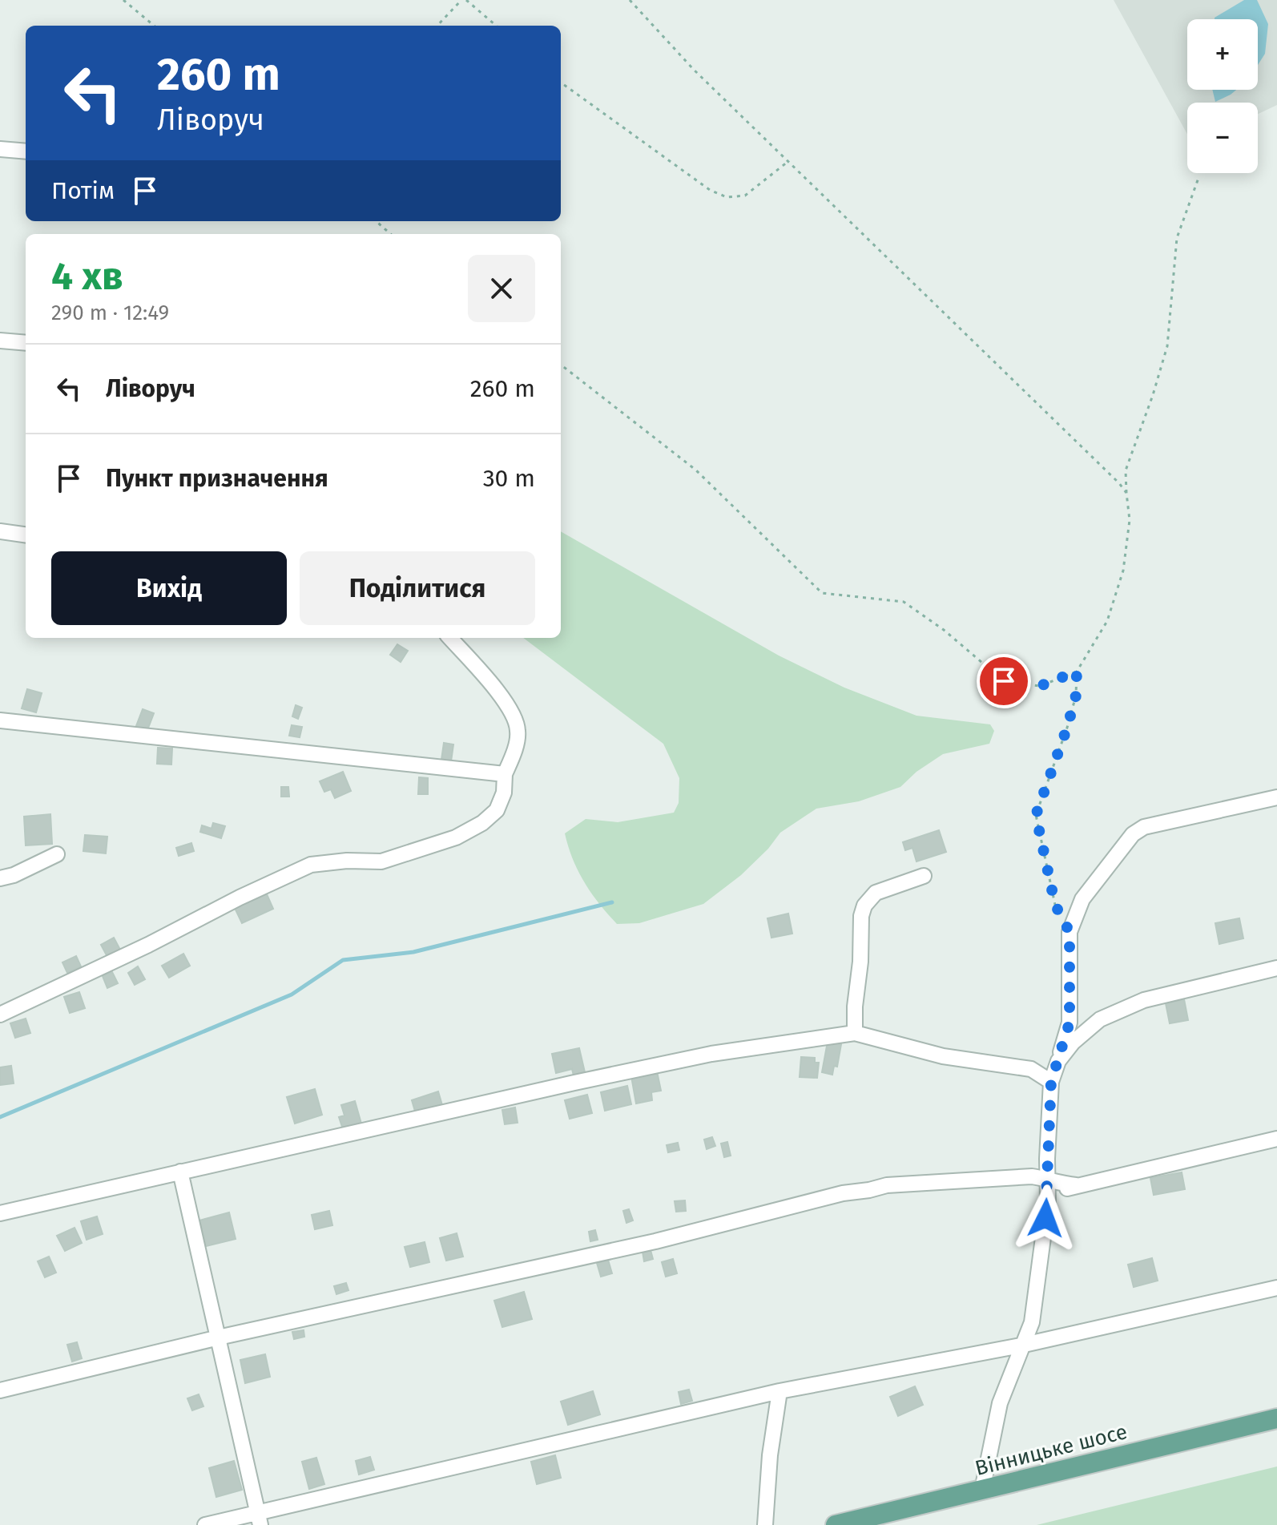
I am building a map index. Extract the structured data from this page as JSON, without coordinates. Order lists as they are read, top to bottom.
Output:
{
  "streets": {
    "main road": ["Вінницьке шосе"]
  },
  "page": {
    "map_buttons": ["+", "−"],
    "turn": ["260 m", "Ліворуч"],
    "then": "Потім",
    "heading": ["4 хв", "290 m · 12:49"],
    "list": [
      {
        "name": "Ліворуч",
        "value": "260 m"
      },
      {
        "name": "Пункт призначення",
        "value": "30 m"
      }
    ],
    "buttons": ["Вихід", "Поділитися"]
  }
}
